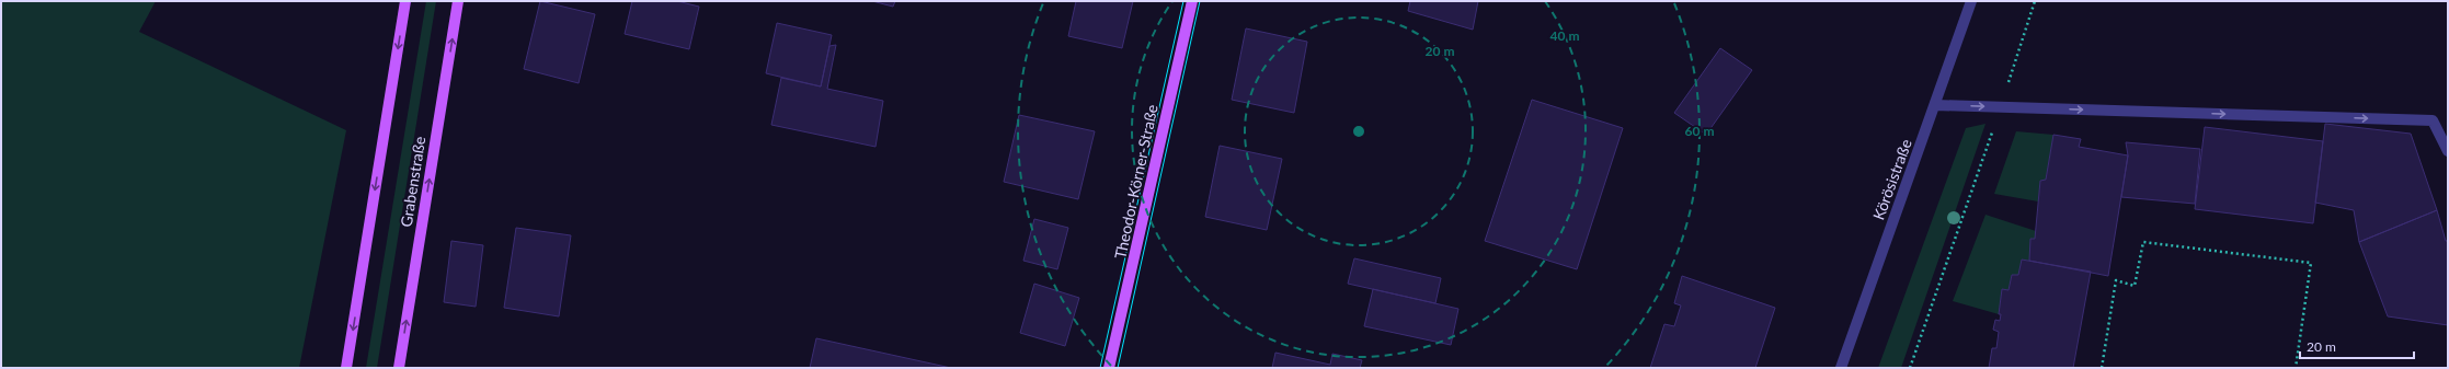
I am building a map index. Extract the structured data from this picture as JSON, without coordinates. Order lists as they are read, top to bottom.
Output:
{
  "streets": {
    "main road": ["Grabenstraße", "Theodor-Körner-Straße"],
    "street": ["Körösistraße"]
  },
  "scale_bar": "20 m",
  "rings": ["40 m", "20 m", "60 m"]
}
